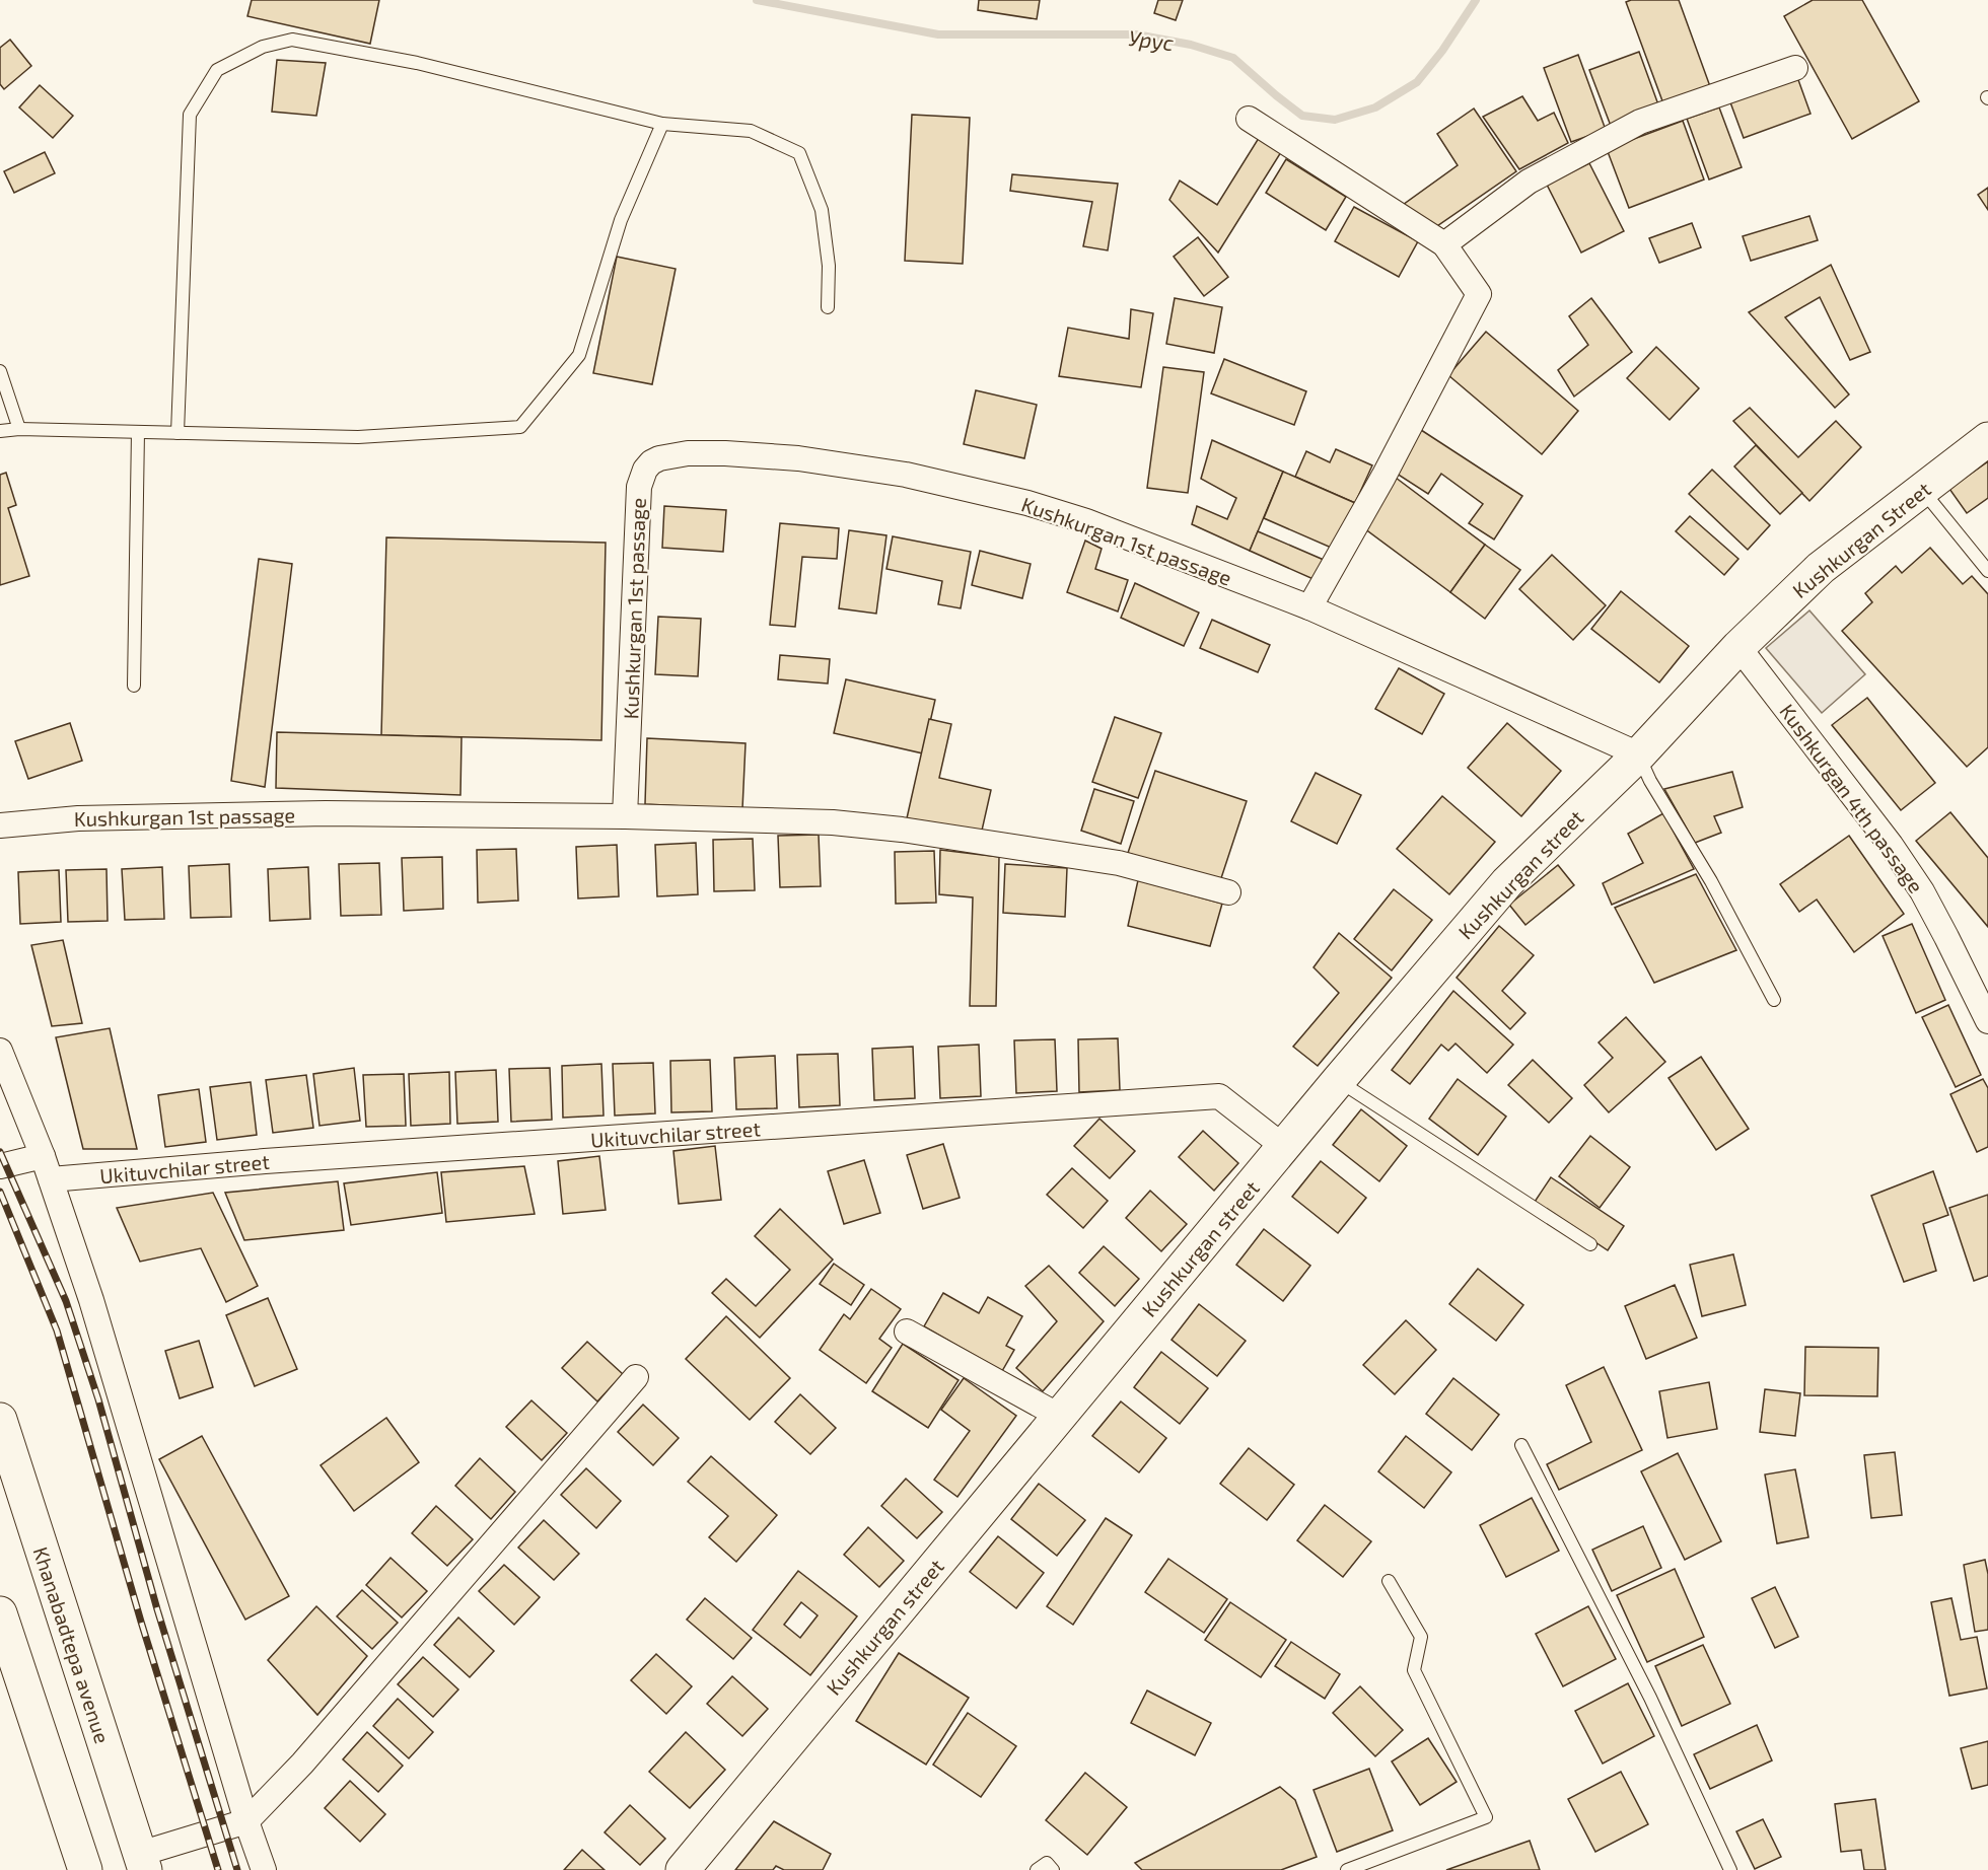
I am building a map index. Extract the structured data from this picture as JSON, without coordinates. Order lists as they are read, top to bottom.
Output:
{
  "streets": {
    "main road": ["Kushkurgan Street", "Kushkurgan street", "Khanabadtepa avenue"],
    "street": ["Kushkurgan 1st passage", "Kushkurgan 4th passage", "Ukituvchilar street"]
  },
  "crossings": [
    ["Kushkurgan Street", "Kushkurgan 4th passage"],
    ["Kushkurgan Street", "Kushkurgan street"],
    ["Kushkurgan 1st passage", "Kushkurgan street"],
    ["Kushkurgan 4th passage", "Kushkurgan street"],
    ["Kushkurgan street", "Ukituvchilar street"]
  ],
  "water": ["Урус"]
}
